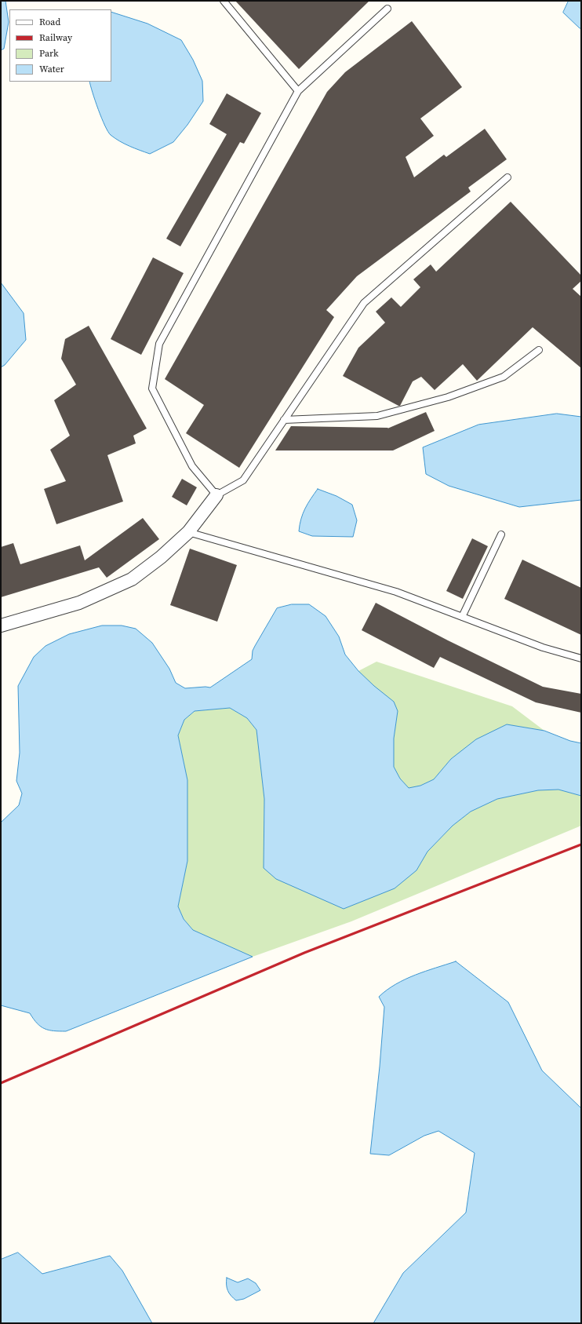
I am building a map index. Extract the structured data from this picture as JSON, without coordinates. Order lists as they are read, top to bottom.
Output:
{
  "legend": [
    "Road",
    "Railway",
    "Park",
    "Water"
  ]
}
